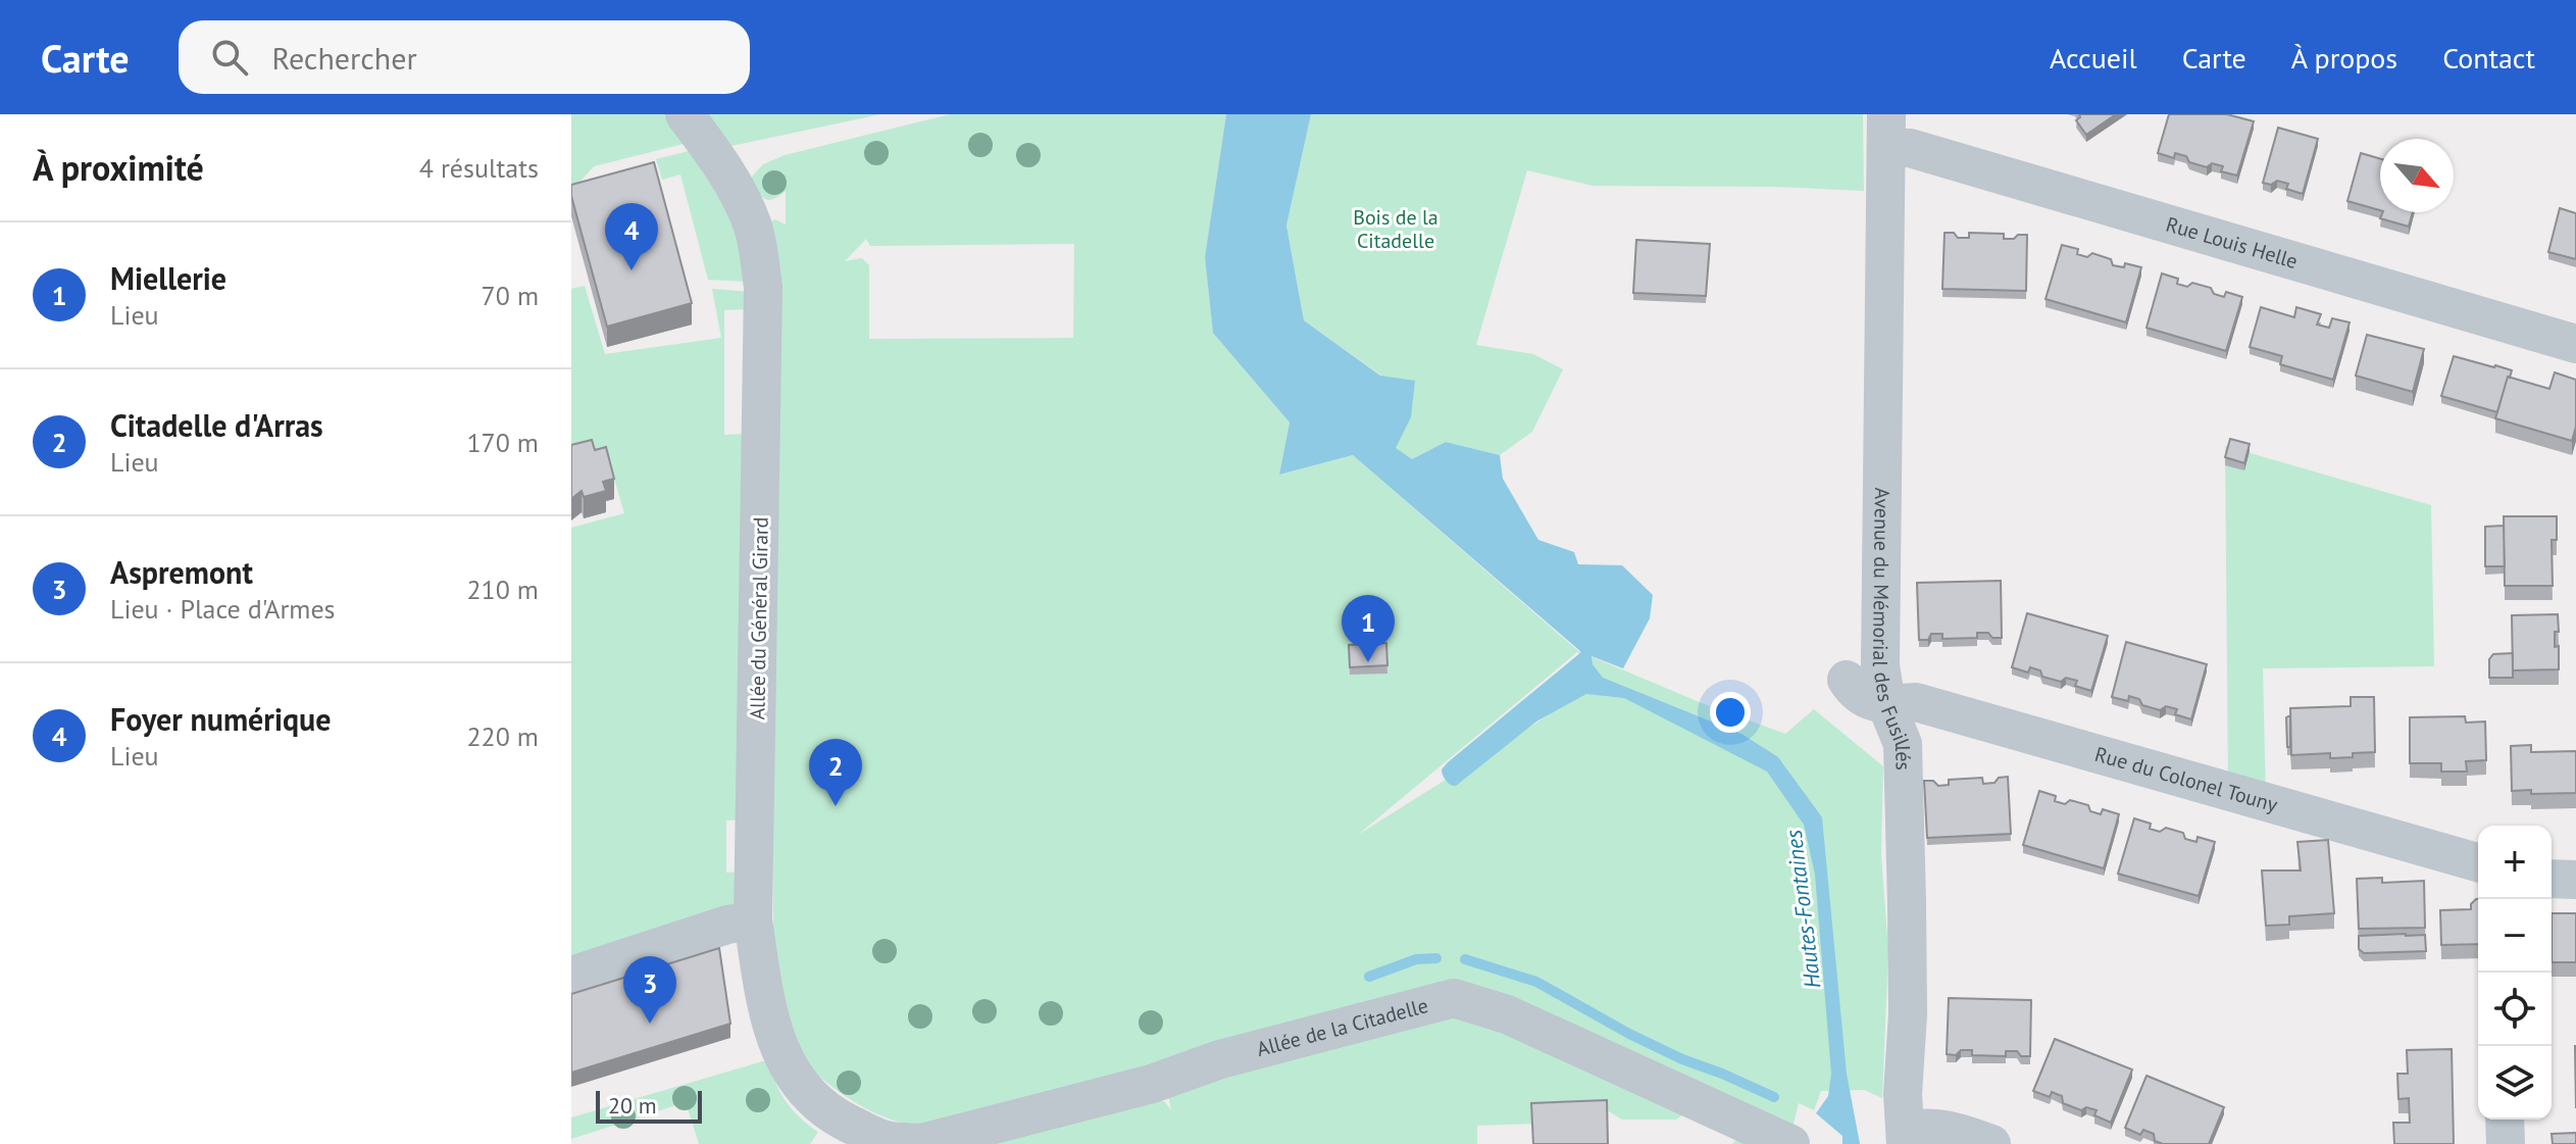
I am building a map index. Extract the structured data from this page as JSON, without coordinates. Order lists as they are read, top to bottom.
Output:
{
  "streets": {
    "street": [
      "Rue Louis Helle",
      "Allée du Général Girard",
      "Avenue du Mémorial des Fusillés",
      "Rue du Colonel Touny",
      "Allée de la Citadelle"
    ]
  },
  "crossings": [
    ["Rue Louis Helle", "Avenue du Mémorial des Fusillés"],
    ["Allée du Général Girard", "Allée de la Citadelle"],
    ["Avenue du Mémorial des Fusillés", "Rue du Colonel Touny"]
  ],
  "water": ["Hautes-Fontaines"],
  "parks": ["Bois de la Citadelle"],
  "scale_bar": "20 m",
  "north": "bottom right",
  "page": {
    "header": "Carte",
    "search": "Rechercher",
    "nav": [
      "Accueil",
      "Carte",
      "À propos",
      "Contact"
    ],
    "heading": ["À proximité", "4 résultats"],
    "pins": [
      "4",
      "1",
      "2",
      "3"
    ],
    "list": [
      {
        "mark": "1",
        "name": "Miellerie",
        "note": "Lieu",
        "value": "70 m"
      },
      {
        "mark": "2",
        "name": "Citadelle d'Arras",
        "note": "Lieu",
        "value": "170 m"
      },
      {
        "mark": "3",
        "name": "Aspremont",
        "note": "Lieu · Place d'Armes",
        "value": "210 m"
      },
      {
        "mark": "4",
        "name": "Foyer numérique",
        "note": "Lieu",
        "value": "220 m"
      }
    ],
    "map_buttons": ["+", "−"],
    "scale": "20 m"
  }
}
